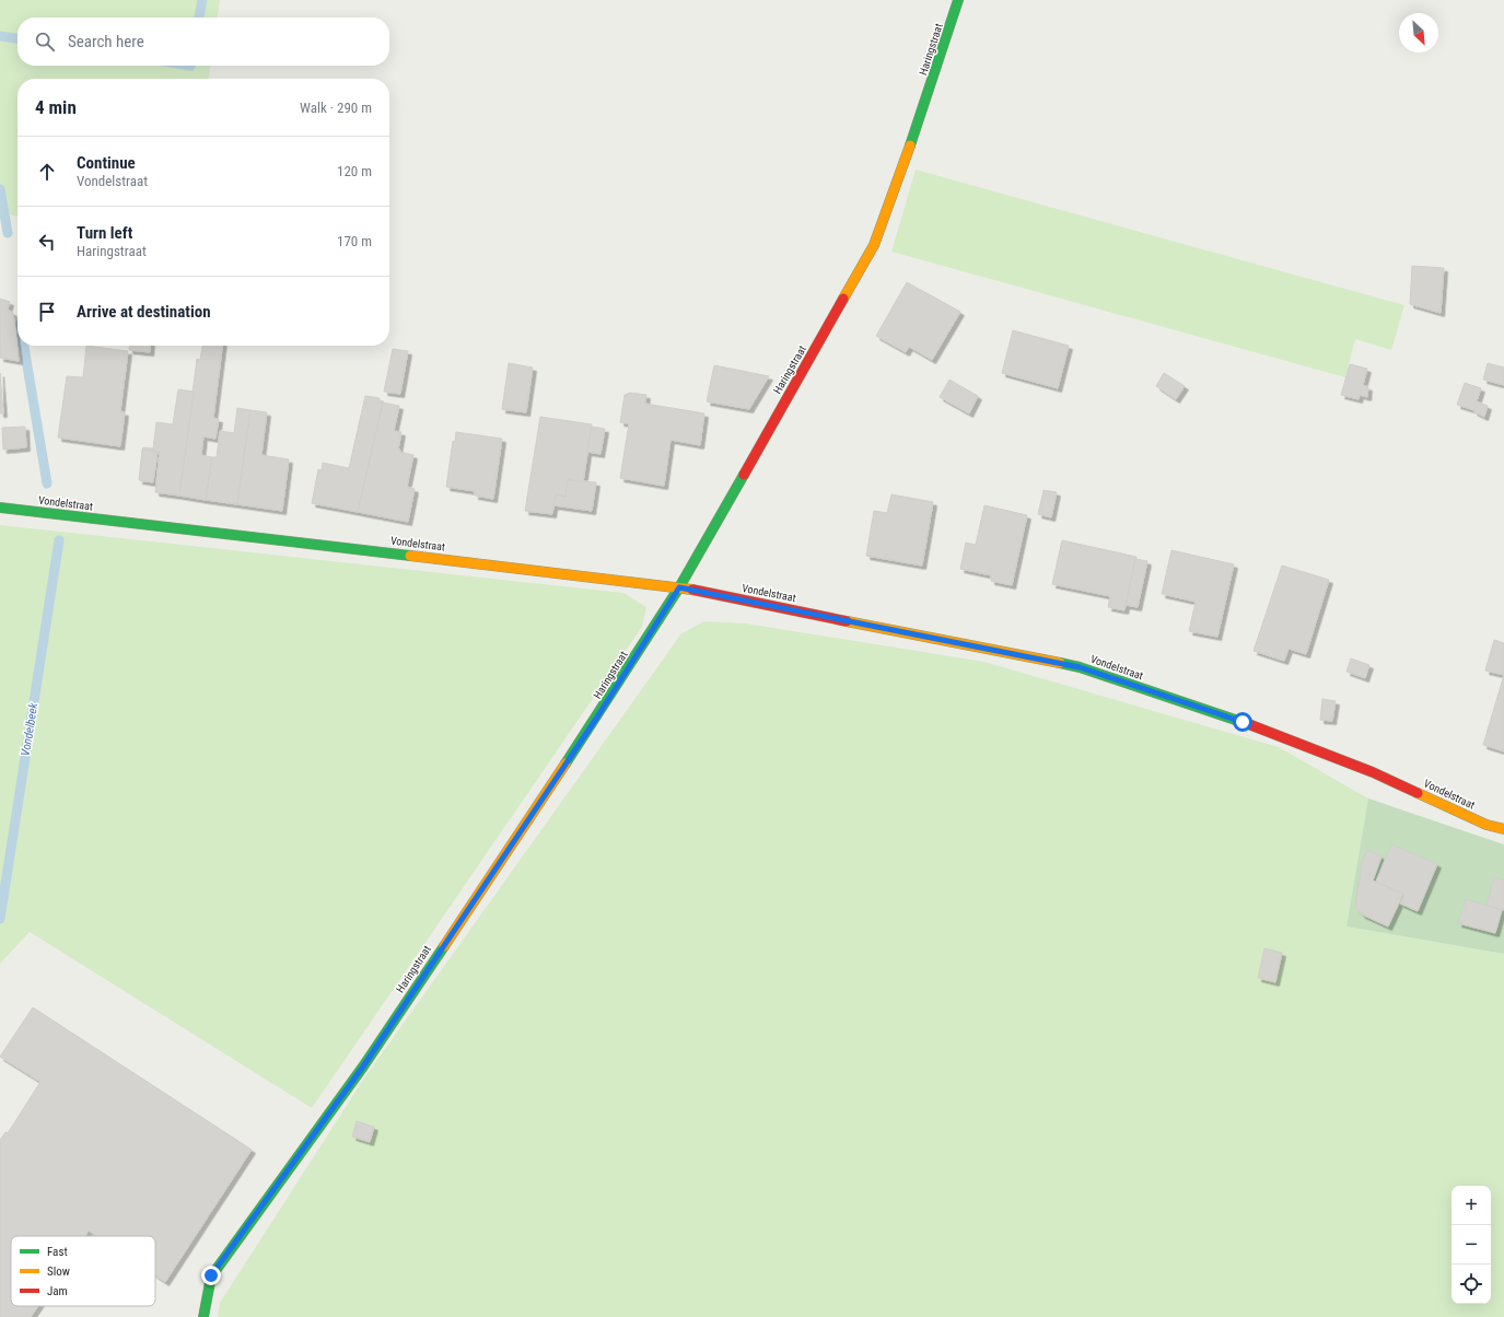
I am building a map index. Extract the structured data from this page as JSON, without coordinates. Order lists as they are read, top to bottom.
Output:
{
  "streets": {
    "street": ["Haringstraat", "Vondelstraat"]
  },
  "crossings": [
    ["Haringstraat", "Vondelstraat"]
  ],
  "water": ["Vondelbeek"],
  "legend": ["Fast", "Slow", "Jam"],
  "north": "bottom right",
  "page": {
    "search": "Search here",
    "heading": ["4 min", "Walk · 290 m"],
    "list": [
      ["Continue", "Vondelstraat", "120 m"],
      ["Turn left", "Haringstraat", "170 m"],
      "Arrive at destination"
    ],
    "map_buttons": ["+", "−"]
  }
}
